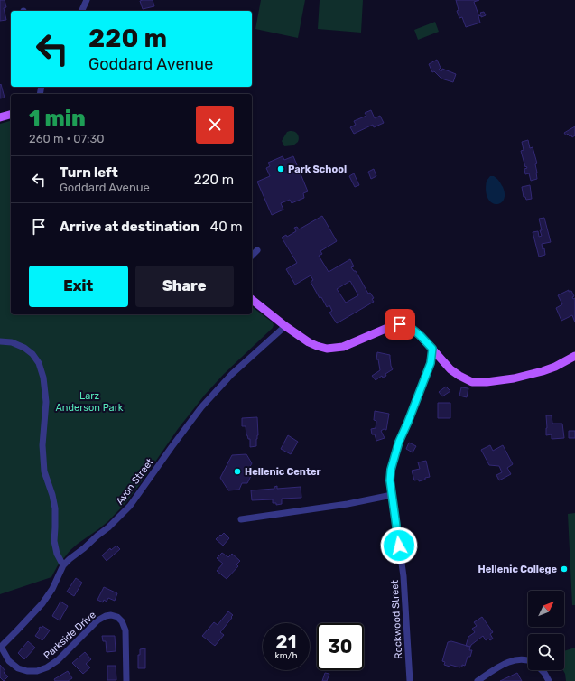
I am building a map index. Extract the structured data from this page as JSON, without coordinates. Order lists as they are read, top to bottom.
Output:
{
  "streets": {
    "street": ["Avon Street", "Rockwood Street", "Parkside Drive"]
  },
  "crossings": [
    ["Avon Street", "Parkside Drive"]
  ],
  "parks": ["Larz Anderson Park"],
  "places": ["Park School", "Hellenic Center", "Hellenic College"],
  "north": "top right",
  "page": {
    "turn": ["220 m", "Goddard Avenue"],
    "heading": ["1 min", "260 m · 07:30"],
    "list": [
      {
        "name": "Turn left",
        "note": "Goddard Avenue",
        "value": "220 m"
      },
      {
        "name": "Arrive at destination",
        "value": "40 m"
      }
    ],
    "buttons": ["Exit", "Share"],
    "speed": "21 km/h",
    "limit": "30"
  }
}
